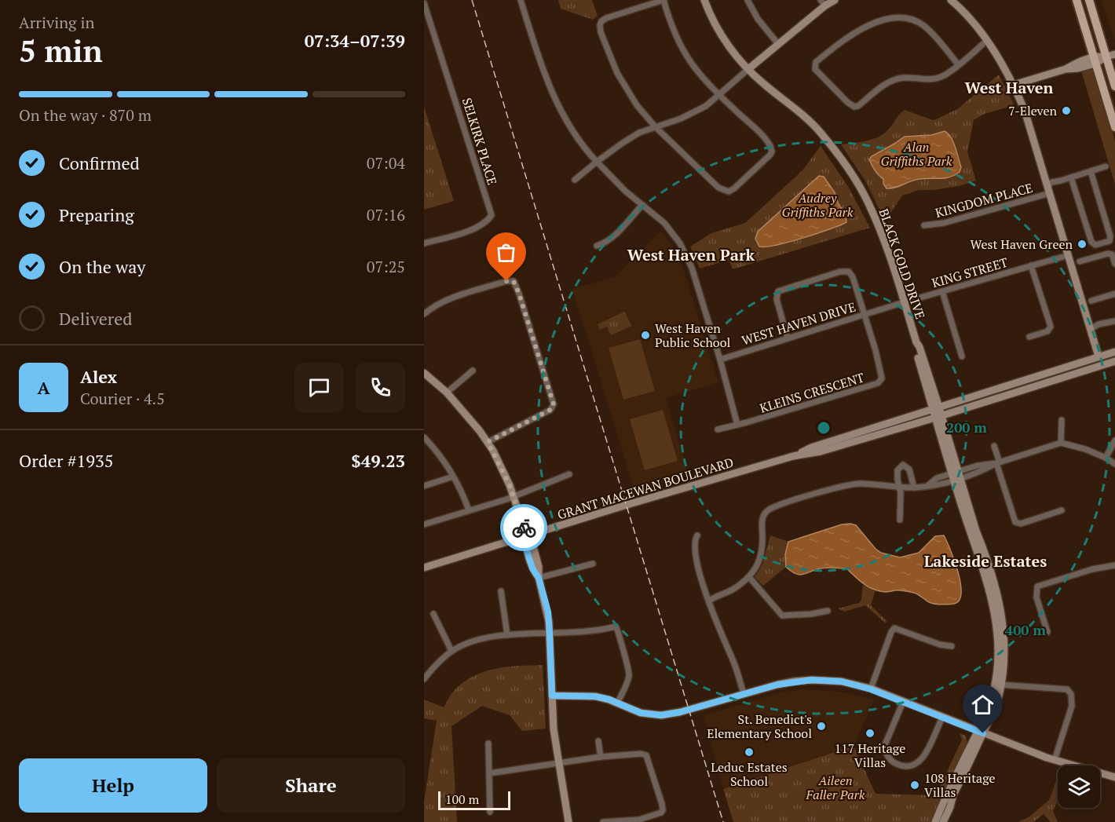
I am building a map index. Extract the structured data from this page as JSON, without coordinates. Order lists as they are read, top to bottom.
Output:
{
  "streets": {
    "main road": ["BLACK GOLD DRIVE", "GRANT MACEWAN BOULEVARD"],
    "street": [
      "SELKIRK PLACE",
      "KINGDOM PLACE",
      "KING STREET",
      "WEST HAVEN DRIVE",
      "KLEINS CRESCENT"
    ]
  },
  "crossings": [
    ["BLACK GOLD DRIVE", "KING STREET"],
    ["BLACK GOLD DRIVE", "WEST HAVEN DRIVE"],
    ["BLACK GOLD DRIVE", "GRANT MACEWAN BOULEVARD"],
    ["KING STREET", "WEST HAVEN DRIVE"],
    ["WEST HAVEN DRIVE", "KLEINS CRESCENT"]
  ],
  "districts": ["West Haven", "West Haven Park", "Lakeside Estates"],
  "parks": ["Alan Griffiths Park", "Audrey Griffiths Park", "Aileen Faller Park"],
  "places": [
    "7-Eleven",
    "West Haven Green",
    "West Haven Public School",
    "St. Benedict's Elementary School",
    "117 Heritage Villas",
    "Leduc Estates School",
    "108 Heritage Villas"
  ],
  "scale_bar": "100 m",
  "page": {
    "heading": ["5 min", "Arriving in", "07:34–07:39"],
    "panel": [
      "Alex",
      "Courier · 4.5",
      "Order #1935",
      "$49.23"
    ],
    "bar": "On the way · 870 m",
    "list": [
      ["Confirmed", "07:04"],
      ["Preparing", "07:16"],
      ["On the way", "07:25"],
      "Delivered"
    ],
    "round": "A",
    "buttons": ["Help", "Share"],
    "scale": "100 m"
  },
  "rings": ["200 m", "400 m"]
}
